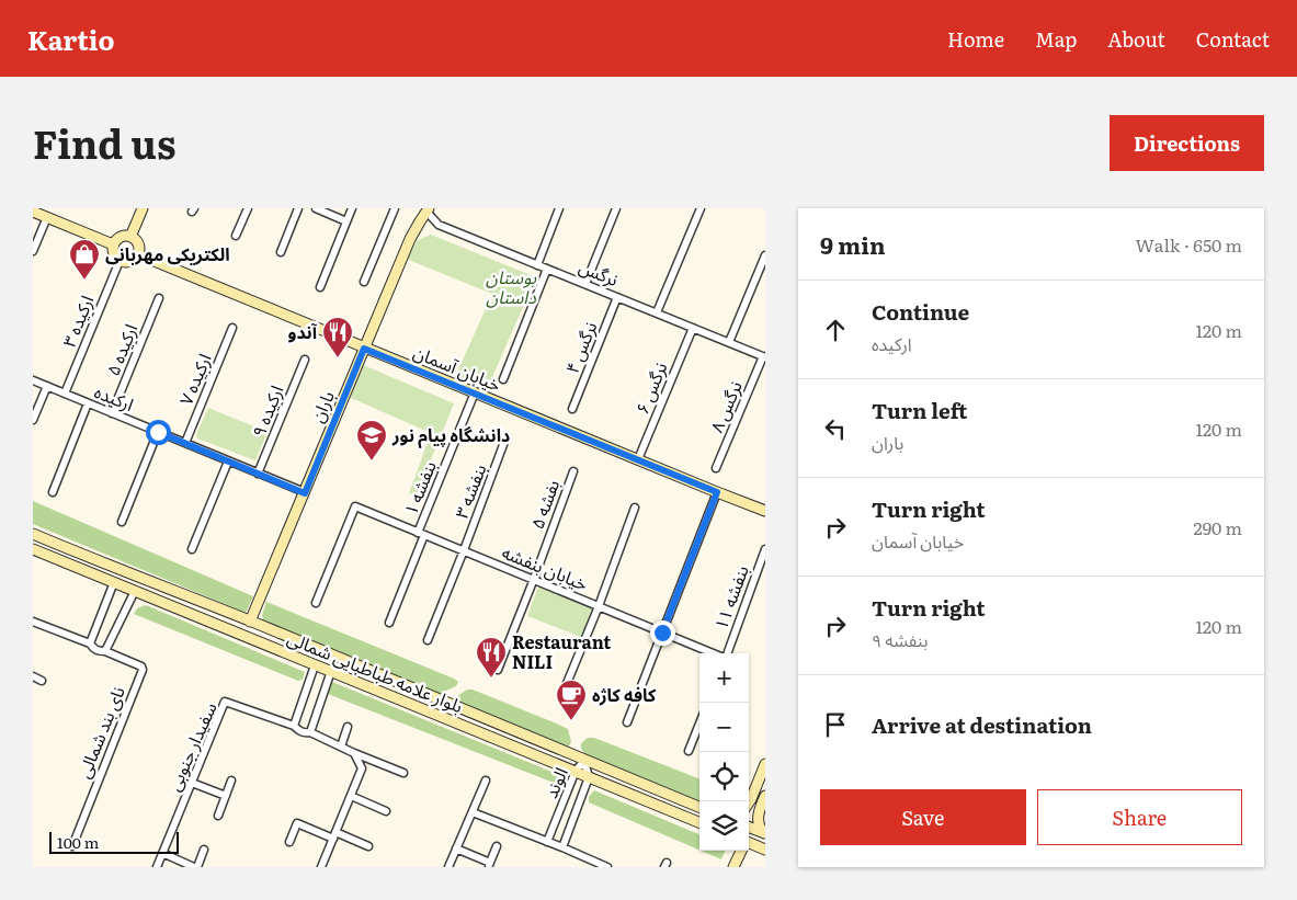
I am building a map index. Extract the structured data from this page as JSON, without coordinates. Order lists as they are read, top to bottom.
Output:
{
  "streets": {
    "main road": ["خیابان آسمان", "باران", "بلوار علامه طباطبایی شمالی"],
    "street": [
      "نرگس",
      "ارکیده ۳",
      "نرگس ۴",
      "ارکیده ۵",
      "ارکیده ۷",
      "نرگس ۶",
      "ارکیده",
      "نرگس ۸",
      "ارکیده ۹",
      "بنفشه ۱",
      "بنفشه ۳",
      "بفشه ۵",
      "خیابان بنفشه",
      "بنفشه ۱۱",
      "نای بند شمالی",
      "سفیدار جنوبی",
      "الوند"
    ]
  },
  "crossings": [
    ["نرگس", "نرگس ۴"],
    ["نرگس", "نرگس ۶"],
    ["نرگس", "باران"],
    ["نرگس", "نرگس ۸"],
    ["ارکیده ۳", "خیابان آسمان"],
    ["ارکیده ۳", "ارکیده"],
    ["ارکیده ۵", "ارکیده"],
    ["خیابان آسمان", "نرگس ۶"],
    ["خیابان آسمان", "باران"],
    ["خیابان آسمان", "بنفشه ۱"],
    ["ارکیده ۷", "ارکیده"],
    ["ارکیده", "باران"],
    ["ارکیده", "ارکیده ۹"],
    ["باران", "بلوار علامه طباطبایی شمالی"],
    ["بنفشه ۱", "خیابان بنفشه"],
    ["بنفشه ۳", "خیابان بنفشه"],
    ["بفشه ۵", "خیابان بنفشه"],
    ["بلوار علامه طباطبایی شمالی", "الوند"]
  ],
  "parks": ["بوستان داستان"],
  "places": {
    "shop": ["الکتریکی مهربانی"],
    "restaurant": ["آندو", "Restaurant NILI"],
    "school or university": ["دانشگاه پیام نور"],
    "cafe": ["کافه کاژه"]
  },
  "scale_bar": "100 m",
  "page": {
    "header": "Kartio",
    "nav": [
      "Home",
      "Map",
      "About",
      "Contact"
    ],
    "title": "Find us",
    "buttons": [
      "Directions",
      ["Save", "Share"]
    ],
    "heading": ["9 min", "Walk · 650 m"],
    "list": [
      ["Continue", "ارکیده", "120 m"],
      ["Turn left", "باران", "120 m"],
      ["Turn right", "خیابان آسمان", "290 m"],
      ["Turn right", "بنفشه ۹", "120 m"],
      "Arrive at destination"
    ],
    "map_buttons": ["+", "−"],
    "scale": "100 m"
  }
}
